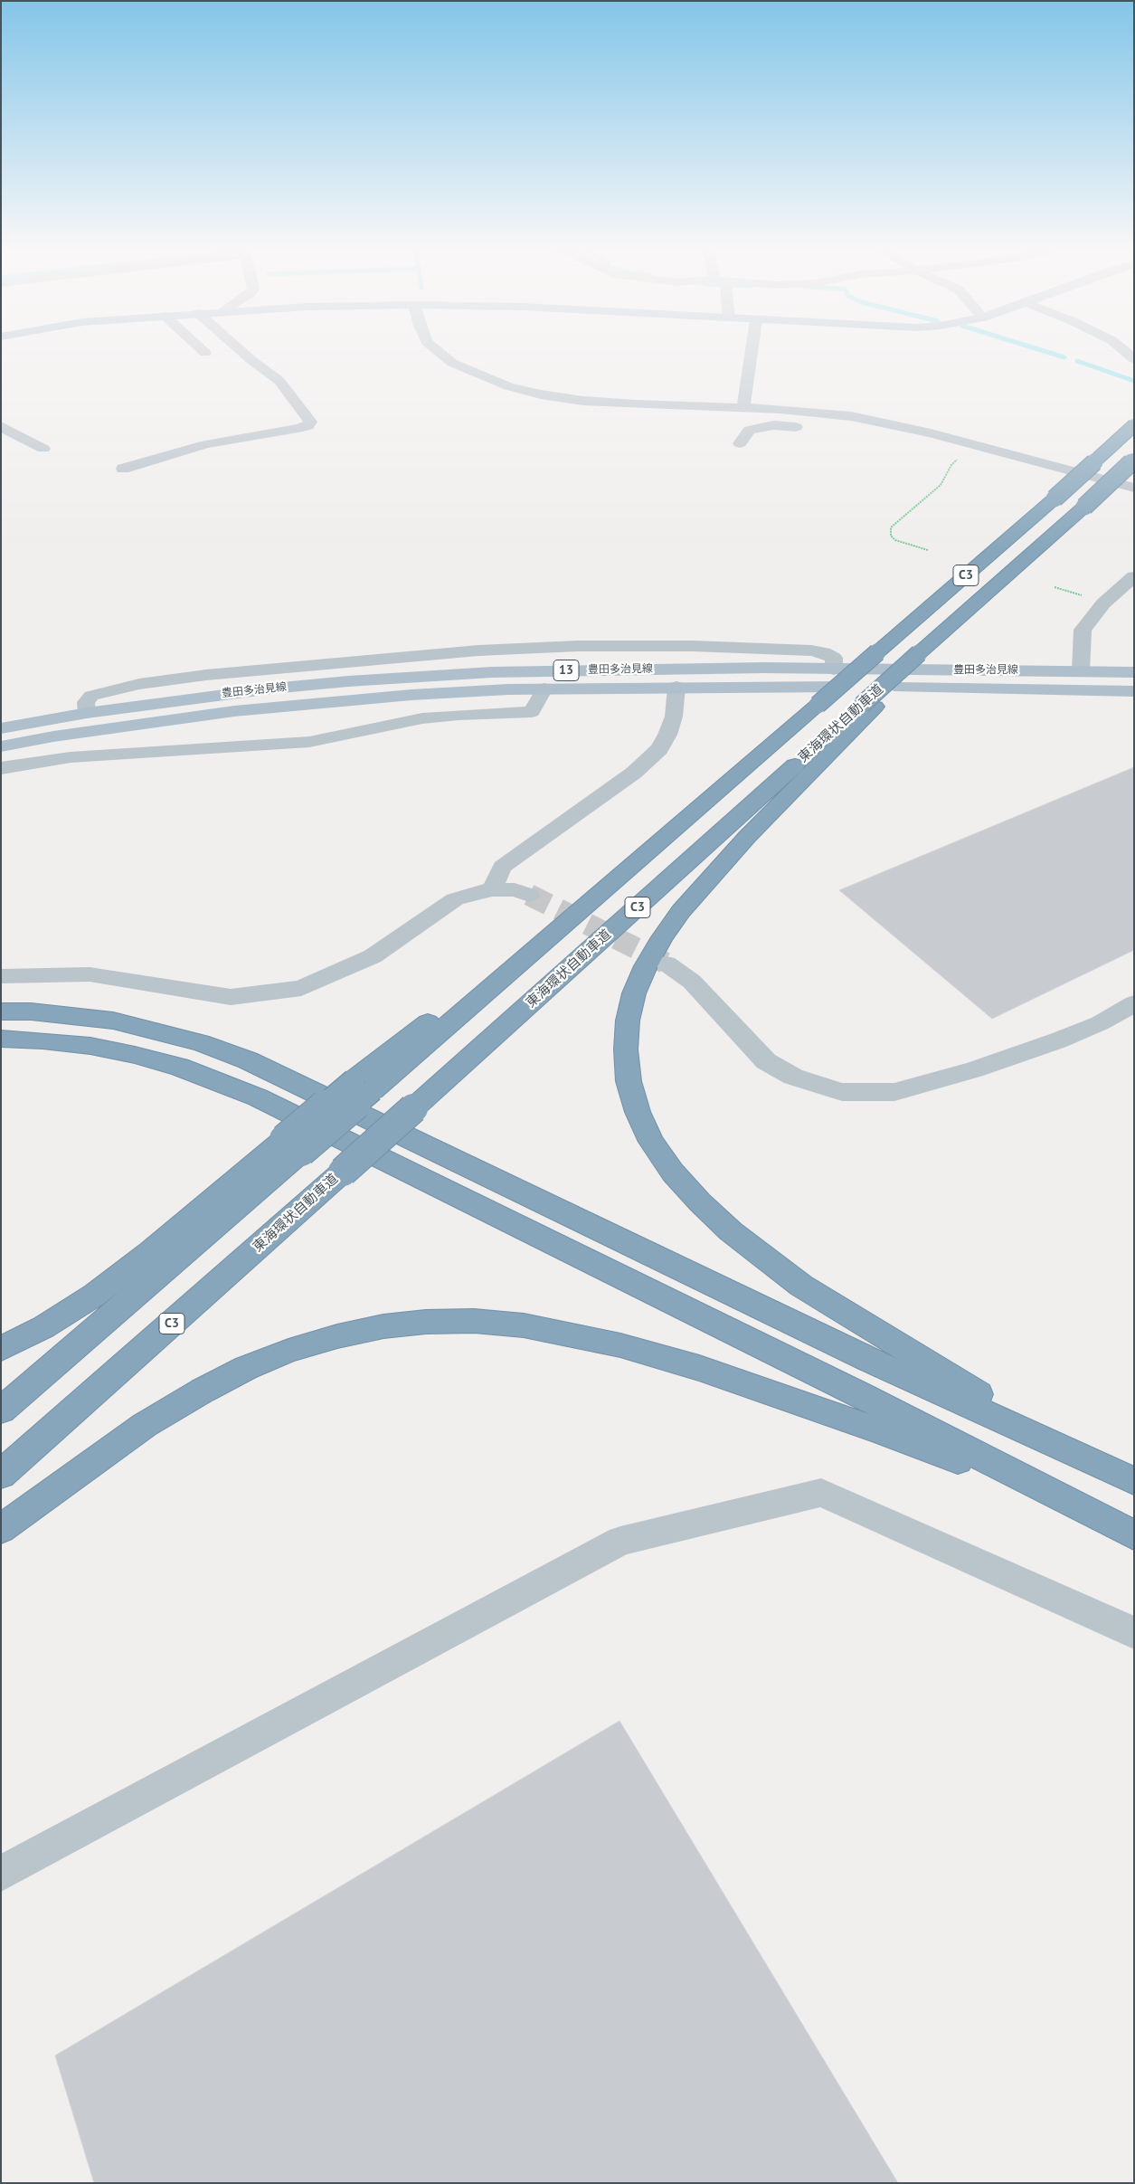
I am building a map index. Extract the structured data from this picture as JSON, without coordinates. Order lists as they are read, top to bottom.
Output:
{
  "streets": {
    "highway": ["C3", "東海環状自動車道"],
    "main road": ["豊田多治見線", "13"]
  },
  "crossings": [
    ["C3", "東海環状自動車道"]
  ]
}
